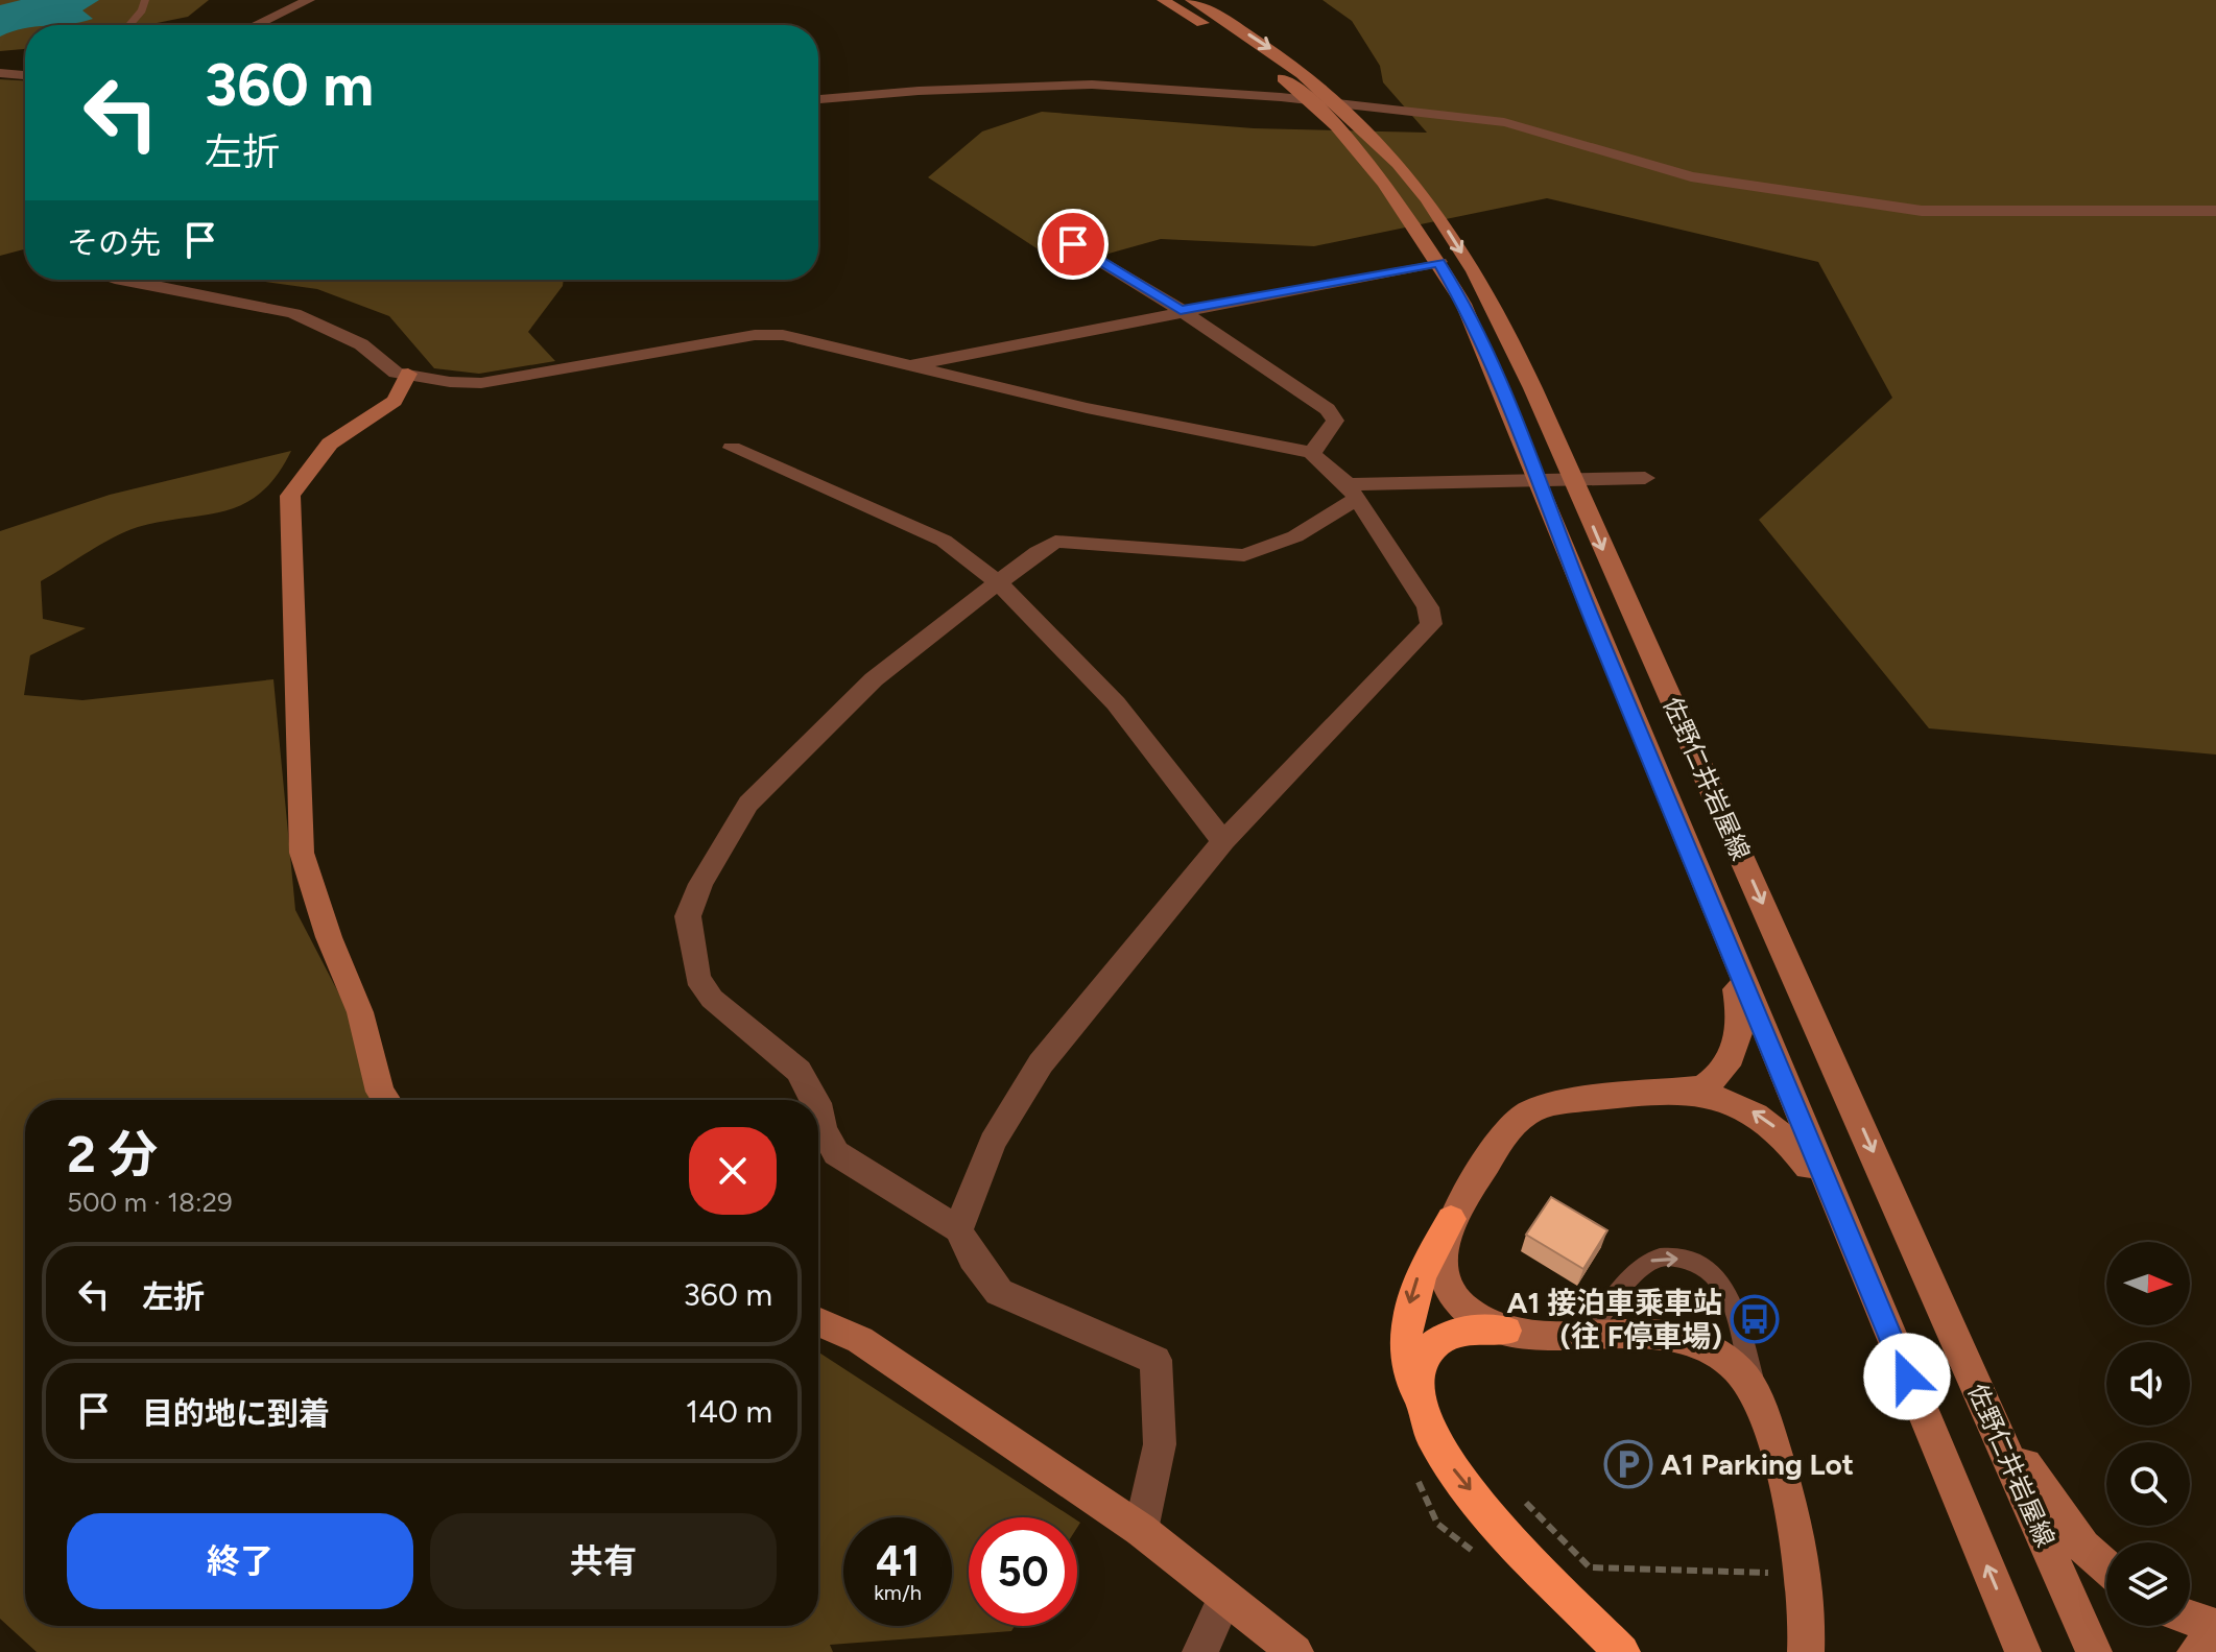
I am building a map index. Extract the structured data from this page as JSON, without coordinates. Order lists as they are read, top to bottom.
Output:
{
  "streets": {
    "main road": ["佐野仁井岩屋線"]
  },
  "places": {
    "bus stop": ["A1 接泊車乘車站 (往 F停車場)"],
    "parking": ["A1 Parking Lot"]
  },
  "north": "right",
  "page": {
    "turn": ["360 m", "左折"],
    "then": "その先",
    "heading": ["2 分", "500 m · 18:29"],
    "list": [
      {
        "name": "左折",
        "value": "360 m"
      },
      {
        "name": "目的地に到着",
        "value": "140 m"
      }
    ],
    "buttons": ["終了", "共有"],
    "speed": "41 km/h",
    "limit": "50"
  }
}
